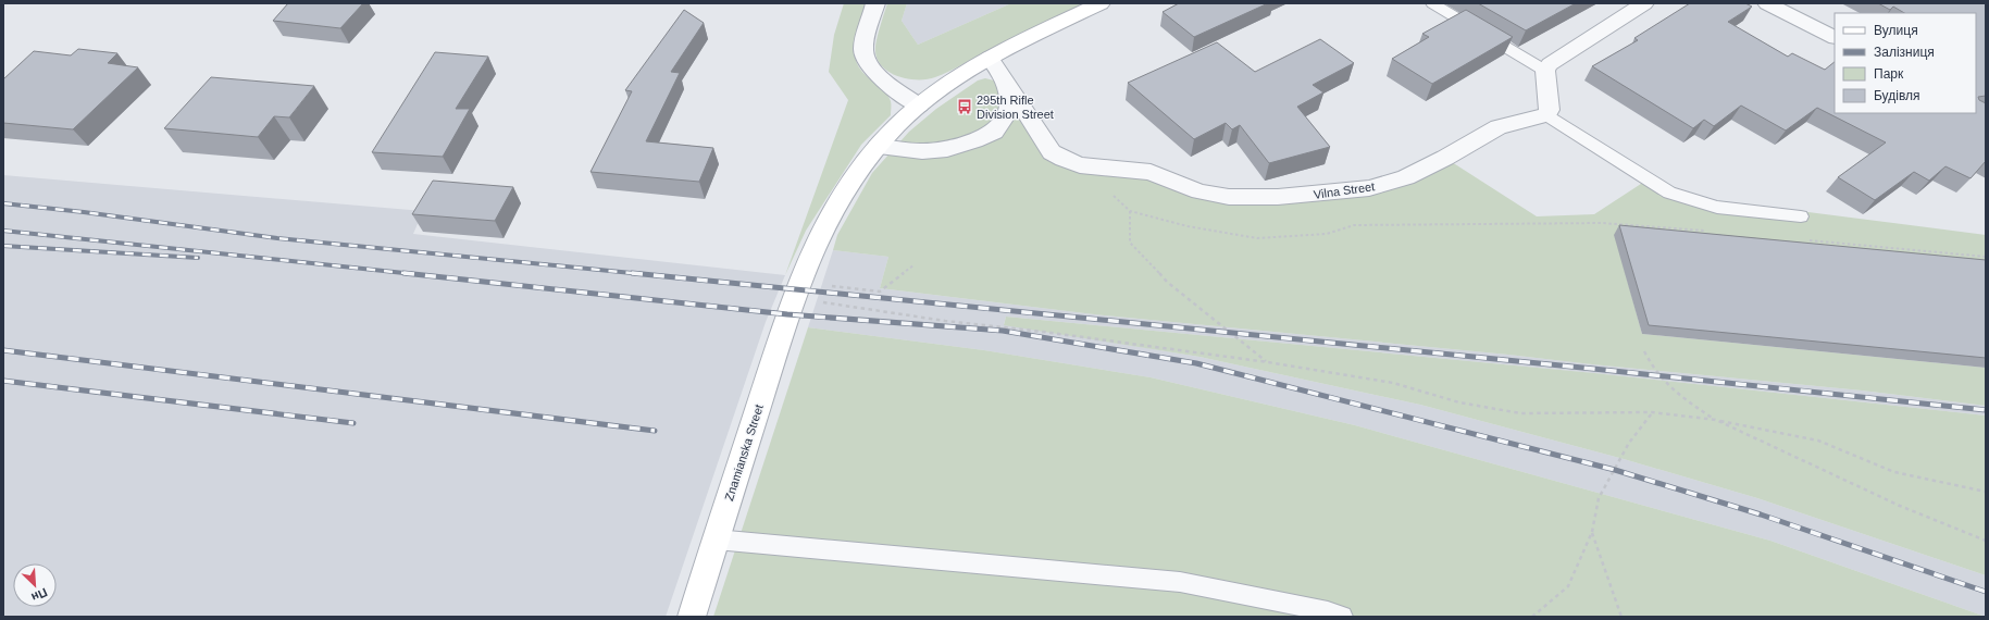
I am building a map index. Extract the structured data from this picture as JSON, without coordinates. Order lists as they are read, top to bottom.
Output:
{
  "streets": {
    "street": ["Vilna Street", "Znamianska Street"]
  },
  "crossings": [
    ["Vilna Street", "Znamianska Street"]
  ],
  "places": {
    "bus stop": ["295th Rifle Division Street"]
  },
  "legend": [
    "Вулиця",
    "Залізниця",
    "Парк",
    "Будівля"
  ],
  "north": "bottom right"
}
